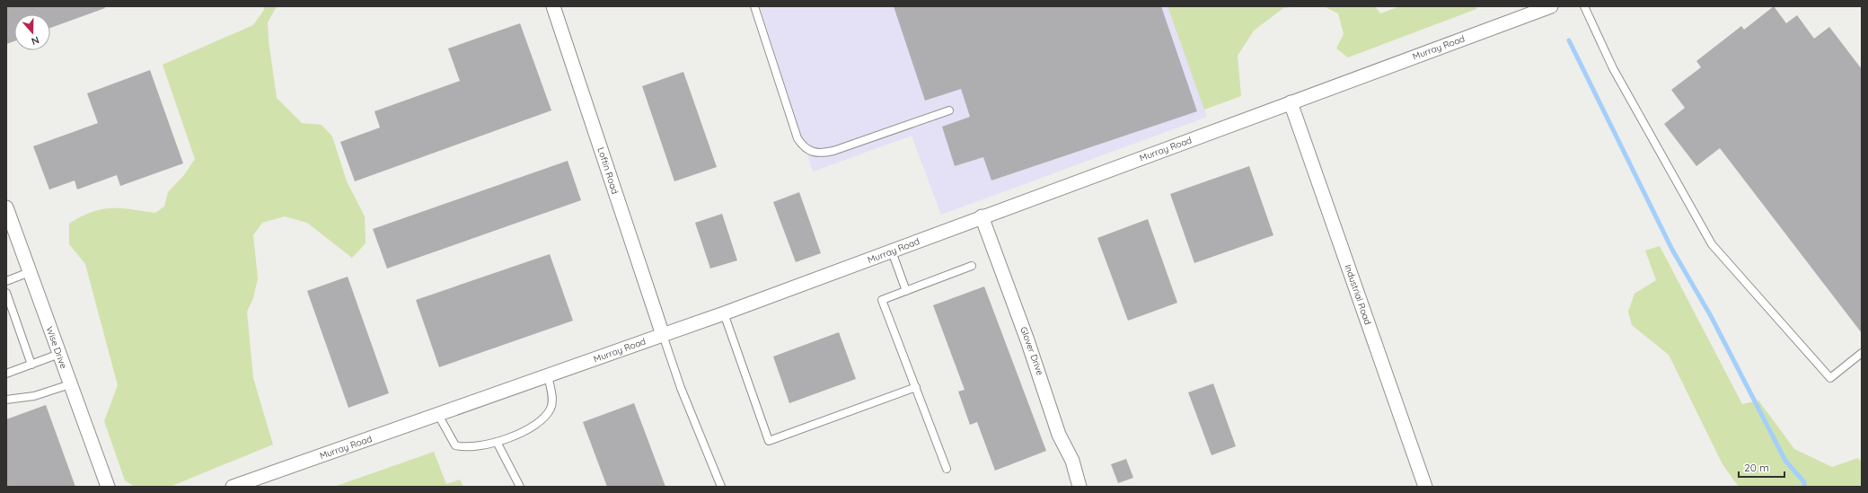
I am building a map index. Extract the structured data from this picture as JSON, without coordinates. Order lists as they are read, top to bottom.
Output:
{
  "streets": {
    "street": [
      "Murray Road",
      "Loftin Road",
      "Industrial Road",
      "Wise Drive",
      "Glover Drive"
    ]
  },
  "crossings": [
    ["Murray Road", "Loftin Road"],
    ["Murray Road", "Industrial Road"],
    ["Murray Road", "Glover Drive"]
  ],
  "scale_bar": "20 m",
  "north": "bottom"
}
